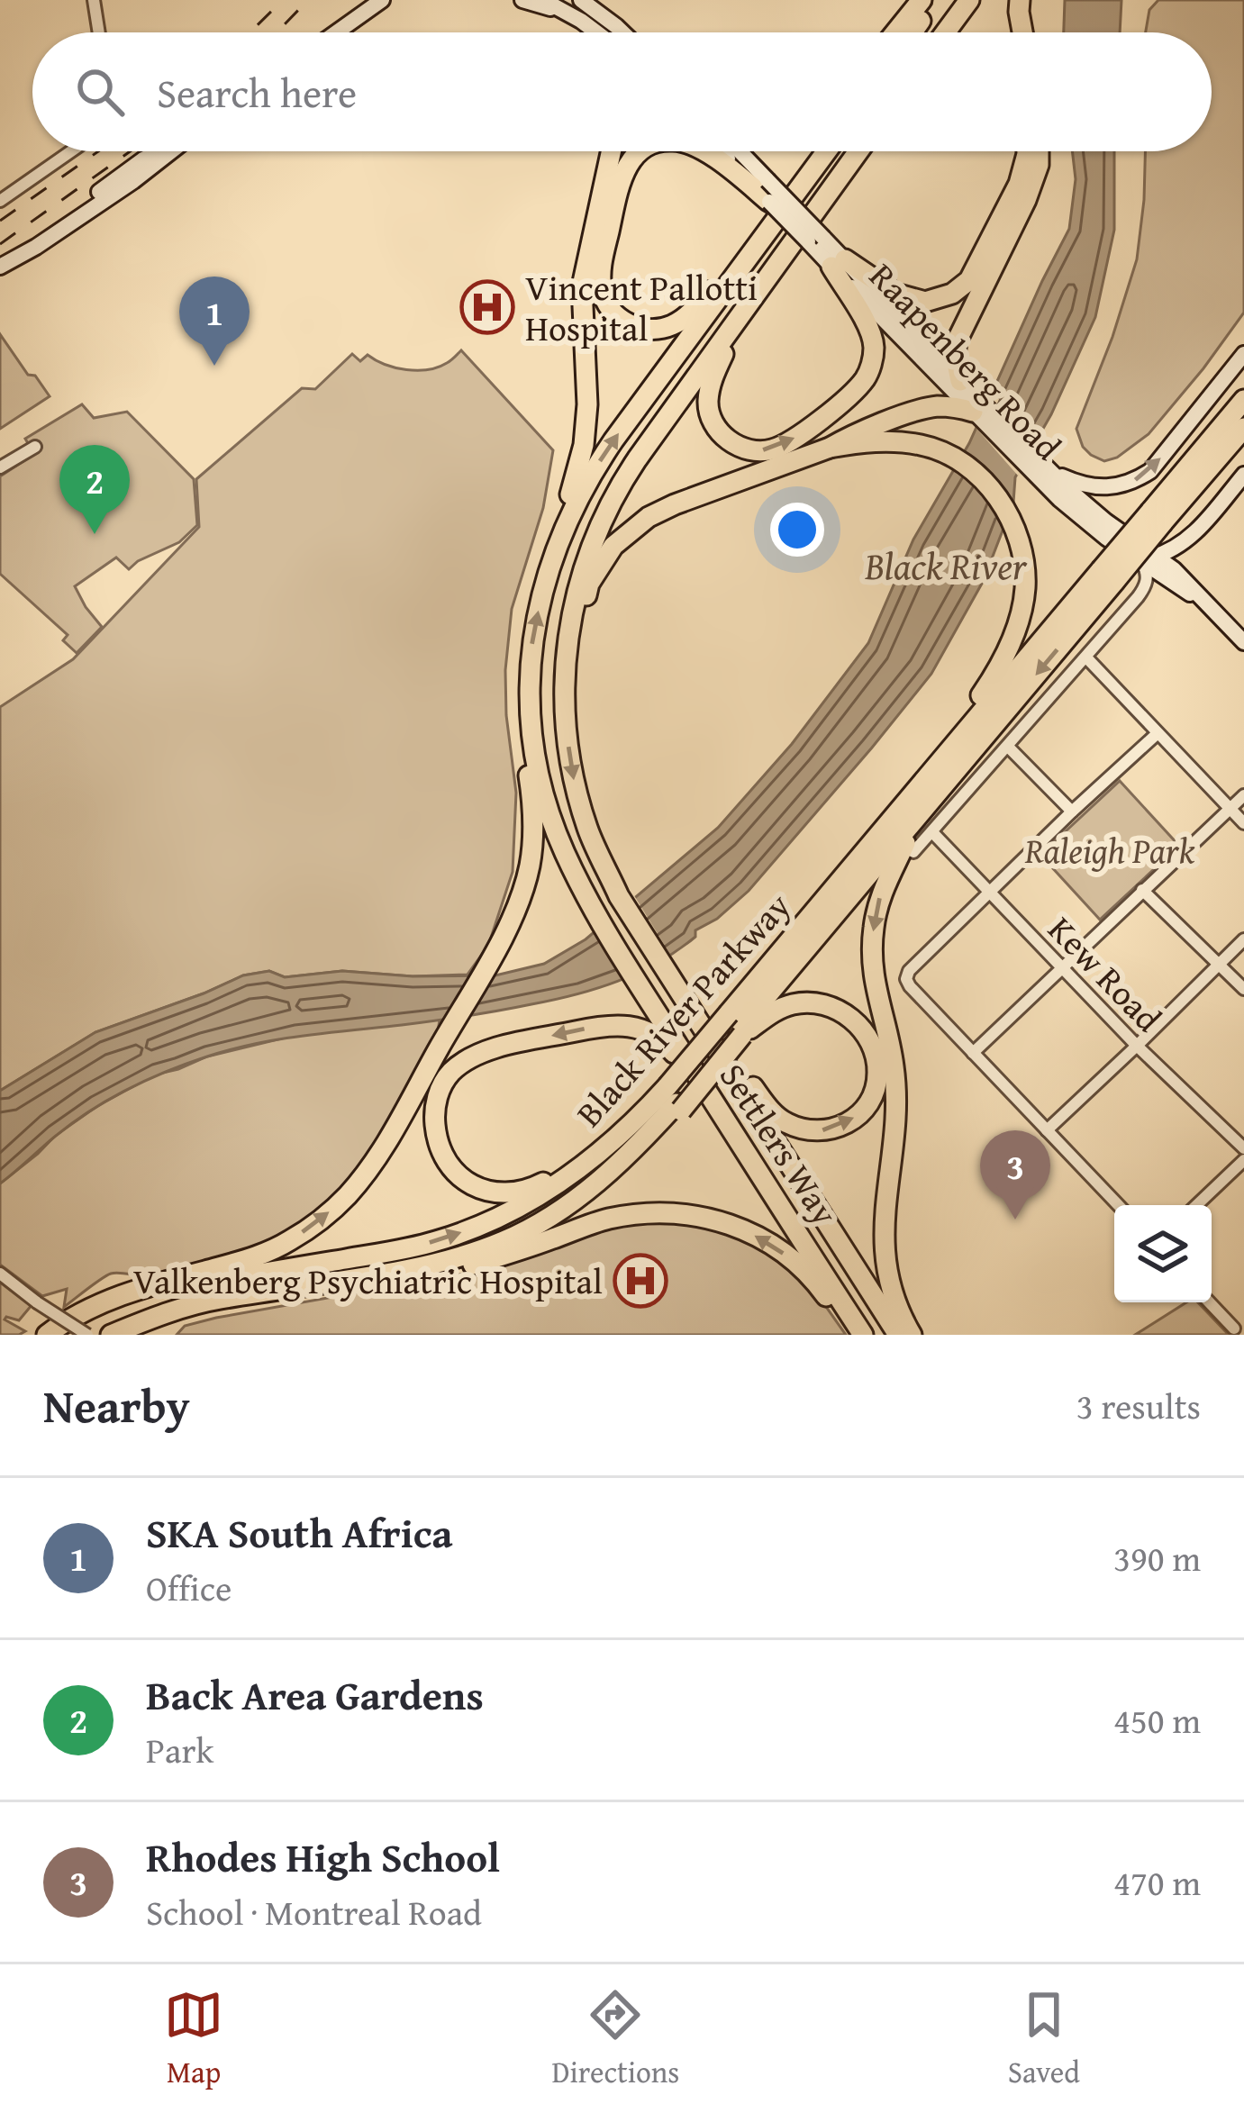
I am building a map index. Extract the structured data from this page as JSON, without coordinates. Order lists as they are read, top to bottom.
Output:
{
  "streets": {
    "highway": ["Black River Parkway", "Settlers Way"],
    "main road": ["Raapenberg Road"],
    "street": ["Kew Road"]
  },
  "crossings": [
    ["Kew Road", "Black River Parkway"]
  ],
  "water": ["Black River"],
  "parks": ["Raleigh Park"],
  "places": {
    "hospital": ["Vincent Pallotti Hospital", "Valkenberg Psychiatric Hospital"]
  },
  "page": {
    "search": "Search here",
    "pins": ["1", "2", "3"],
    "heading": ["Nearby", "3 results"],
    "list": [
      {
        "mark": "1",
        "name": "SKA South Africa",
        "note": "Office",
        "value": "390 m"
      },
      {
        "mark": "2",
        "name": "Back Area Gardens",
        "note": "Park",
        "value": "450 m"
      },
      {
        "mark": "3",
        "name": "Rhodes High School",
        "note": "School · Montreal Road",
        "value": "470 m"
      }
    ],
    "nav": ["Map", "Directions", "Saved"]
  }
}
